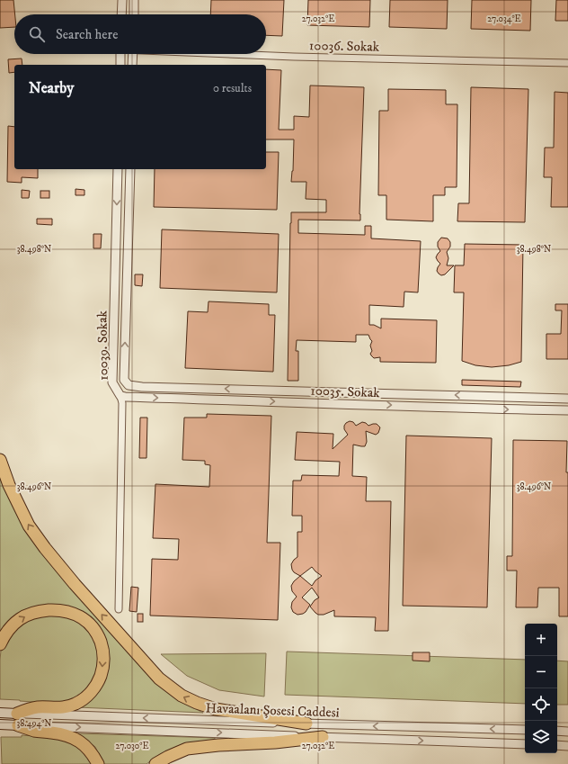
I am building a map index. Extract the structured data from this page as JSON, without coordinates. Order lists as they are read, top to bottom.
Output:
{
  "streets": {
    "street": [
      "10036. Sokak",
      "10039. Sokak",
      "10035. Sokak",
      "Havaalanı Şosesi Caddesi"
    ]
  },
  "crossings": [
    ["10039. Sokak", "10035. Sokak"]
  ],
  "page": {
    "search": "Search here",
    "heading": ["Nearby", "0 results"],
    "map_buttons": ["+", "−"]
  },
  "coordinates": [
    "27.032°E",
    "27.034°E",
    "38.498°N",
    "38.496°N",
    "38.494°N",
    "27.030°E"
  ]
}
